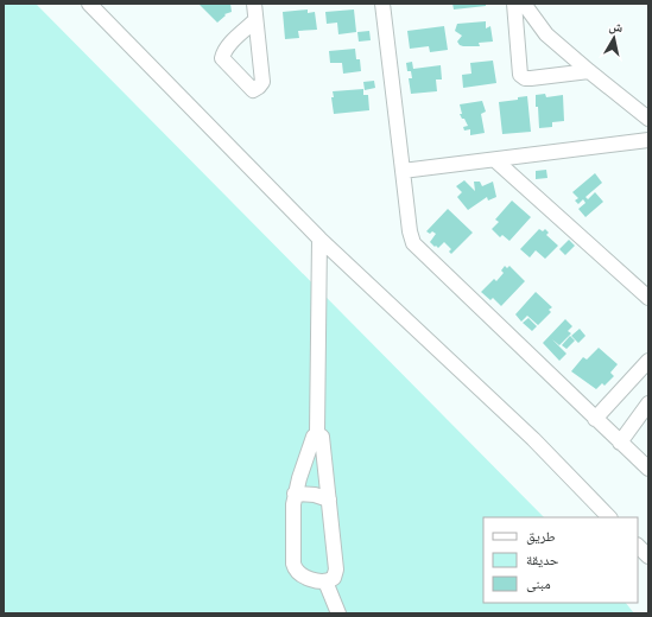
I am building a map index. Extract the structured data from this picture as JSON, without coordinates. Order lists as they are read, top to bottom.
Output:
{
  "legend": ["طريق", "حديقة", "مبنى"],
  "north": "top"
}
